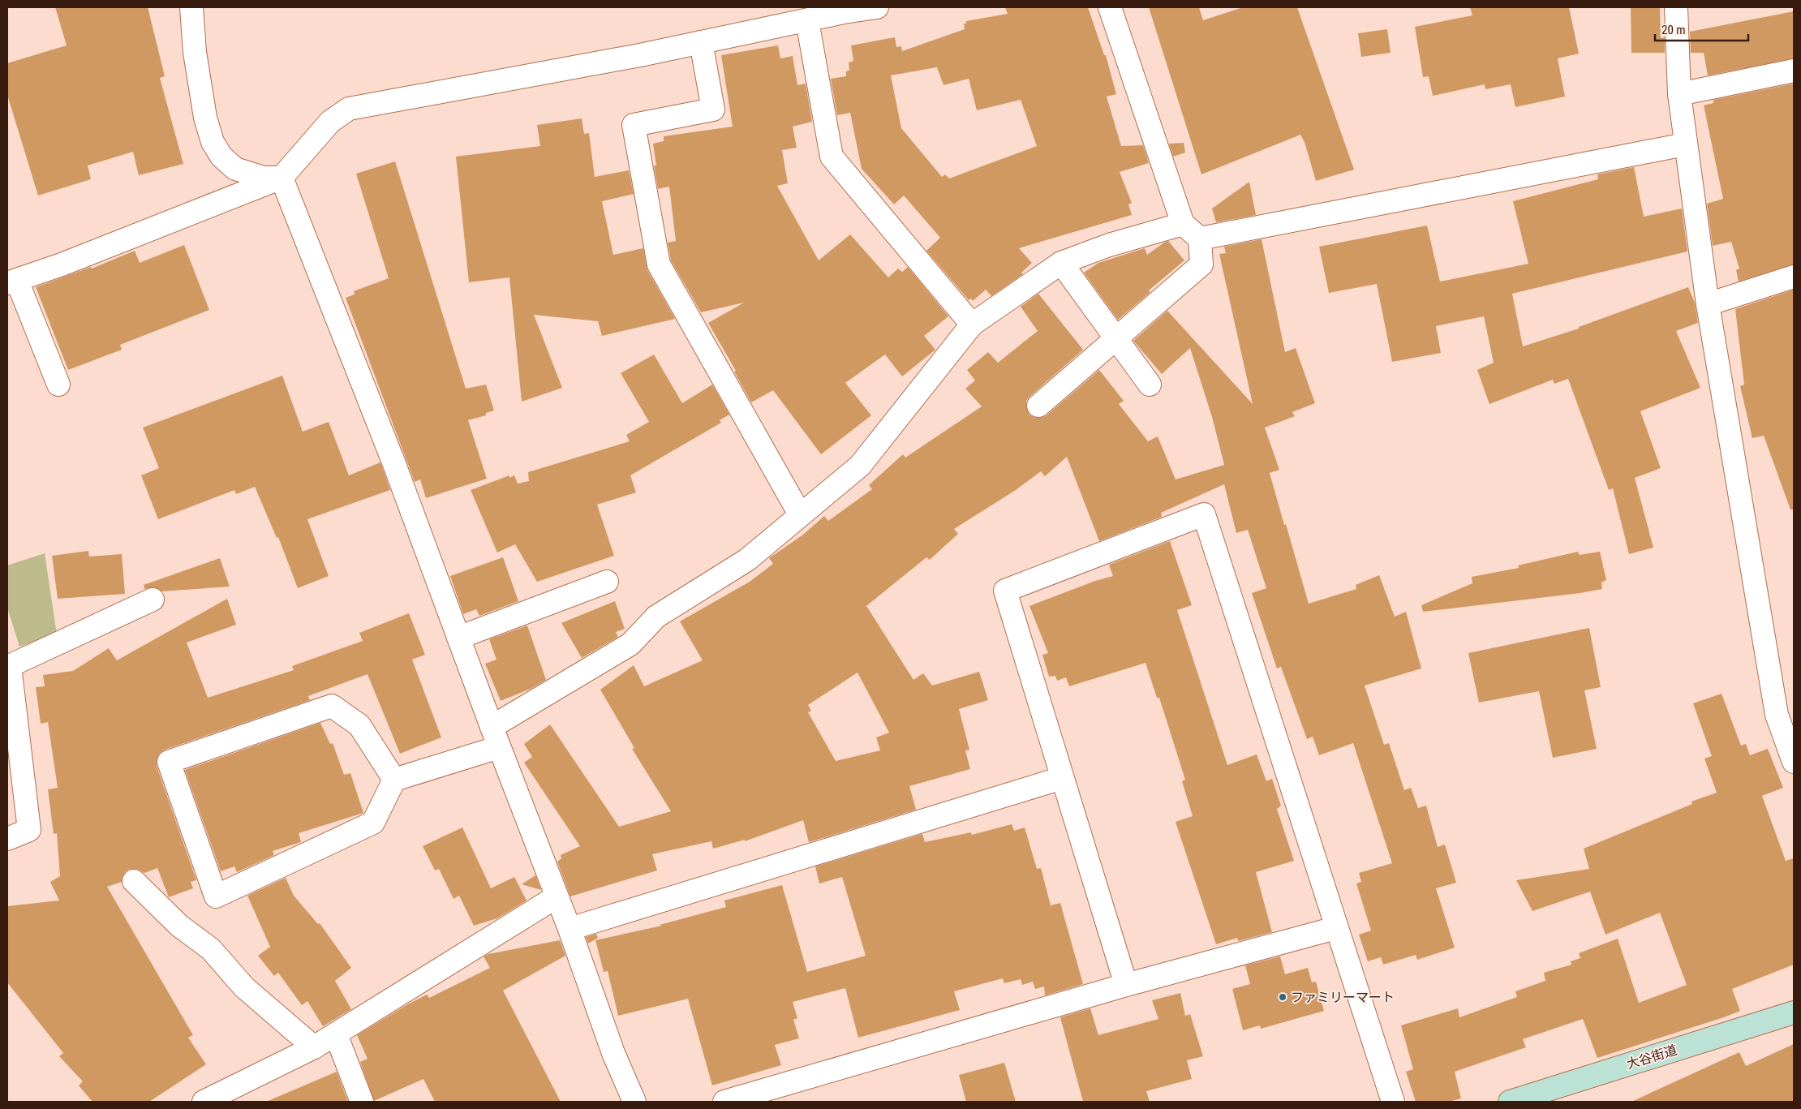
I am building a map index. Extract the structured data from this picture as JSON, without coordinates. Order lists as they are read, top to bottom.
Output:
{
  "streets": {
    "street": ["大谷街道"]
  },
  "places": ["ファミリーマート"],
  "scale_bar": "20 m"
}
